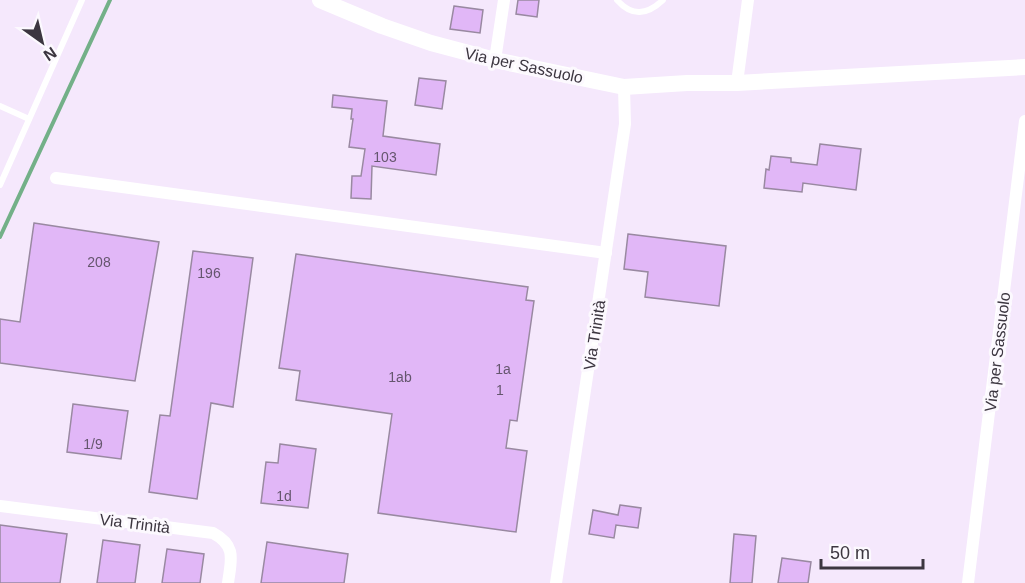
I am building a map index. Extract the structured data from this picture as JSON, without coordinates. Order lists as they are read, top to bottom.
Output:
{
  "streets": {
    "main road": ["Via per Sassuolo"],
    "street": ["Via Trinità"]
  },
  "crossings": [
    ["Via per Sassuolo", "Via Trinità"]
  ],
  "house_numbers": [
    "103",
    "208",
    "196",
    "1a",
    "1ab",
    "1",
    "1/9",
    "1d"
  ],
  "scale_bar": "50 m",
  "north": "bottom right"
}
